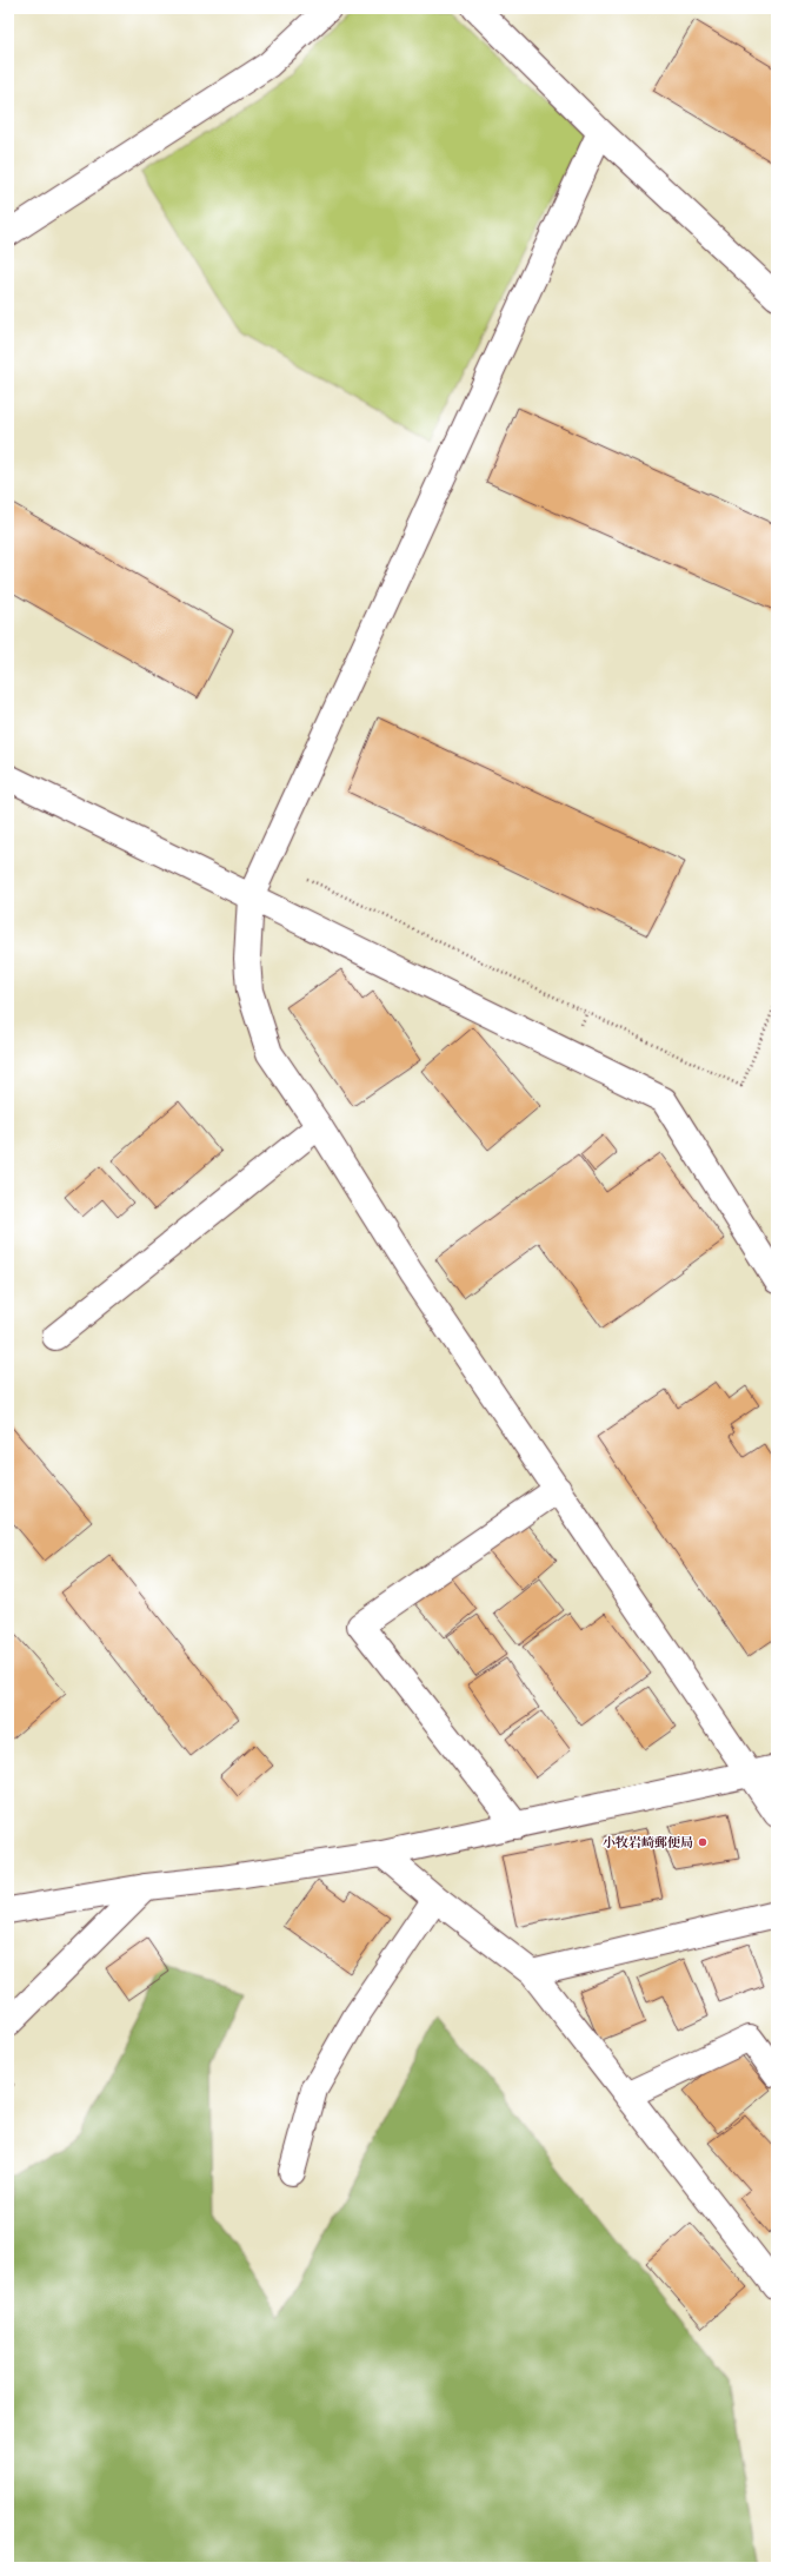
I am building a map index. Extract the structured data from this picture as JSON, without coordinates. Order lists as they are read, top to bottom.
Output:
{
  "places": ["小牧岩崎郵便局"]
}
